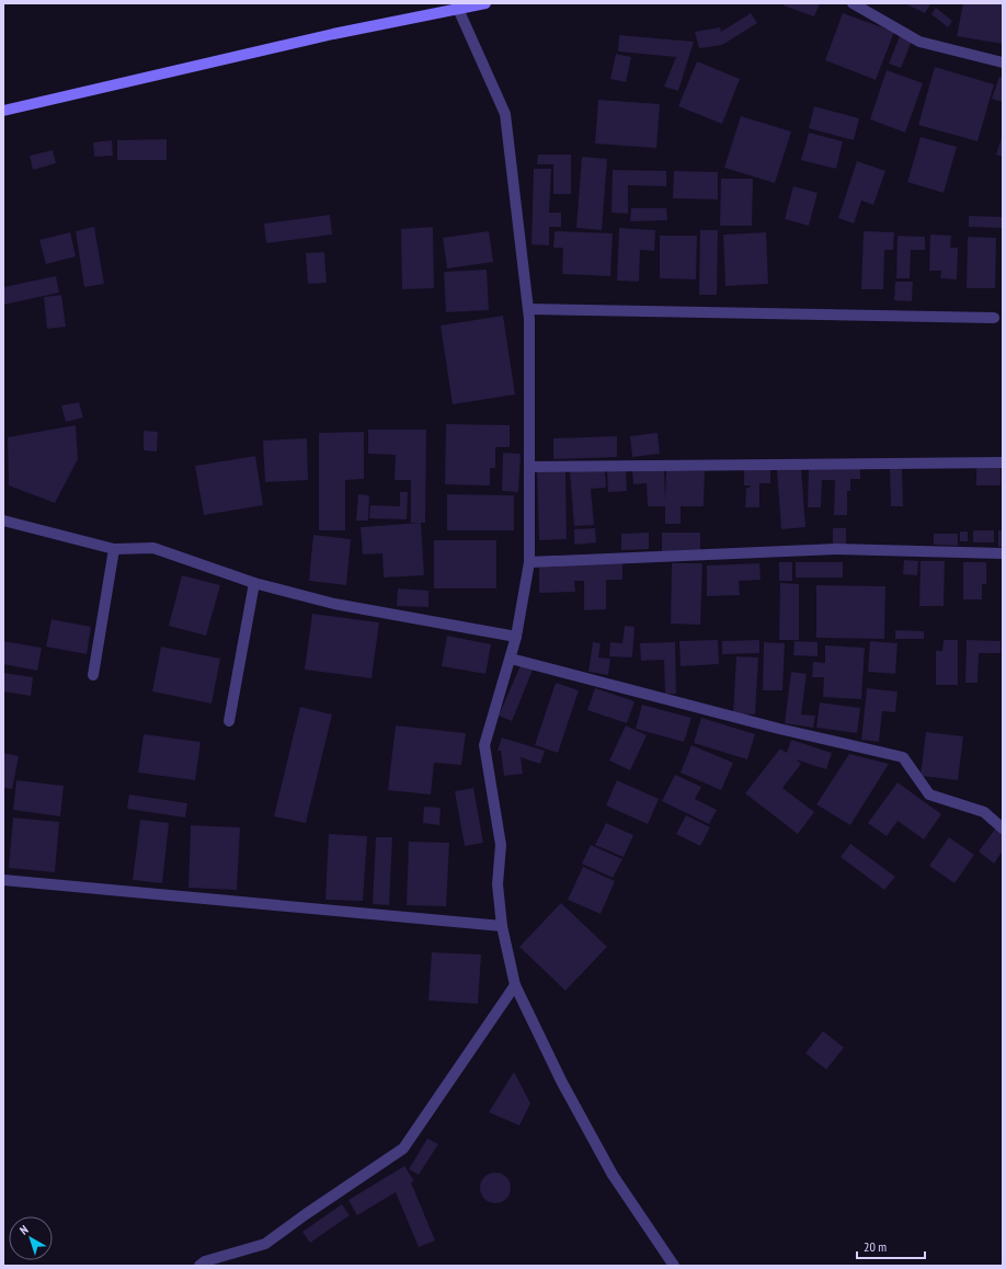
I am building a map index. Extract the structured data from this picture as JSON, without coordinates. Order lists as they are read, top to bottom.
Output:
{
  "scale_bar": "20 m",
  "north": "top left"
}
